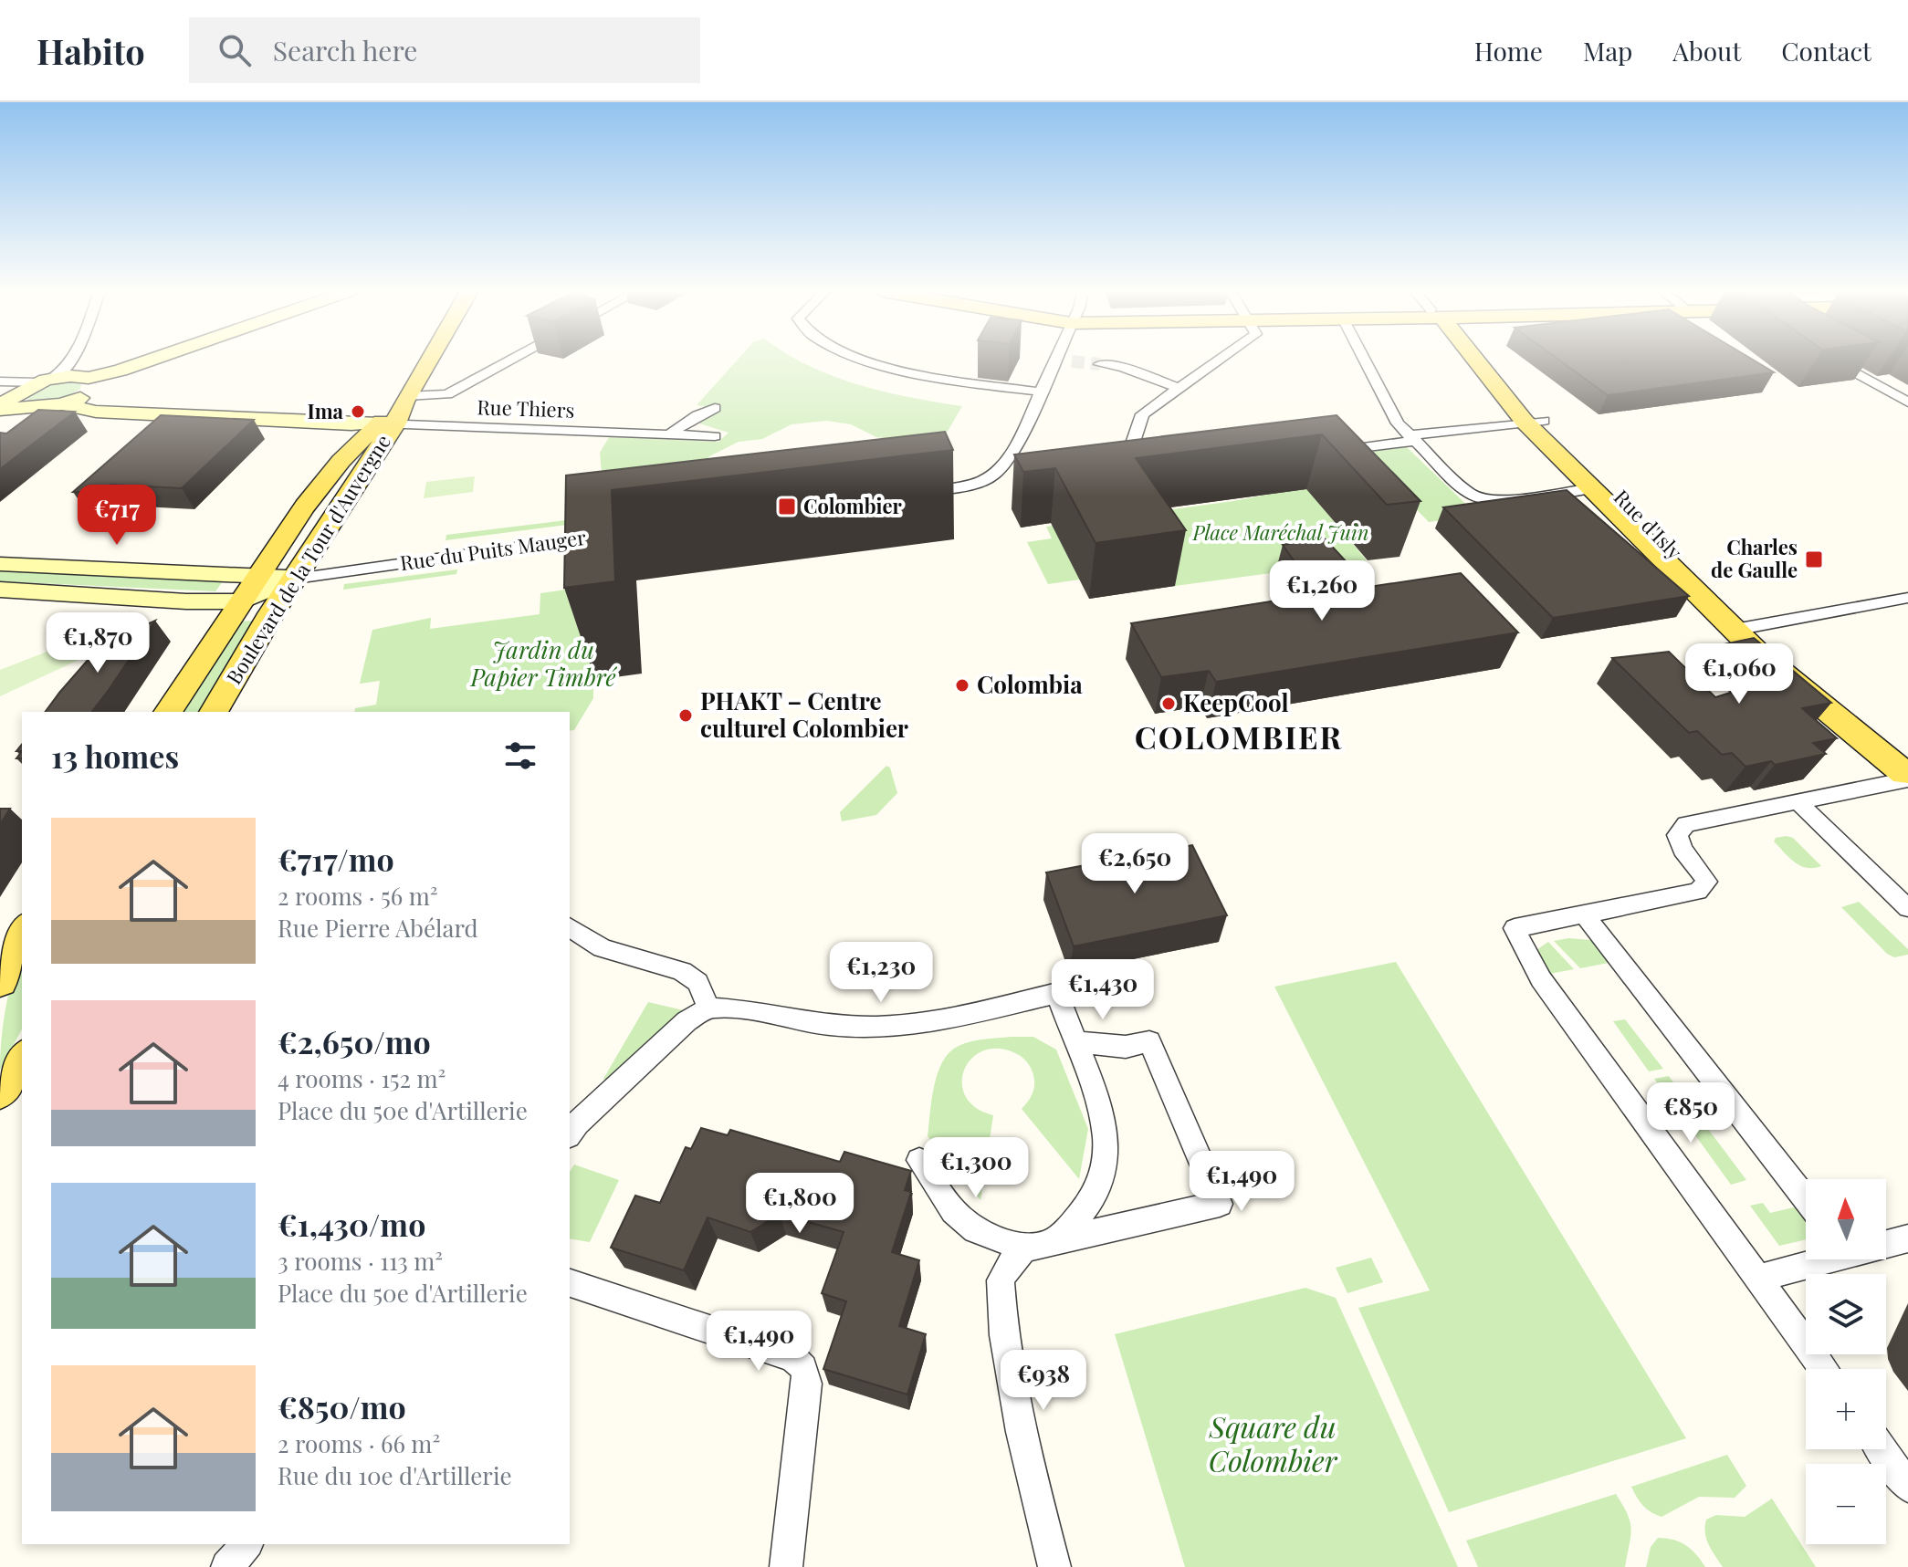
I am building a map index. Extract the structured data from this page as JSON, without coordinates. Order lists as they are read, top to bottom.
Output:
{
  "streets": {
    "main road": ["Rue d'Isly", "Boulevard de la Tour d'Auvergne"],
    "street": ["Rue Thiers", "Rue du Puits Mauger"]
  },
  "crossings": [
    ["Rue Thiers", "Boulevard de la Tour d'Auvergne"],
    ["Rue du Puits Mauger", "Boulevard de la Tour d'Auvergne"]
  ],
  "districts": ["COLOMBIER"],
  "parks": ["Place Maréchal Juin", "Jardin du Papier Timbré", "Square du Colombier"],
  "places": {
    "other": [
      "Ima",
      "Colombia",
      "KeepCool",
      "PHAKT – Centre culturel Colombier"
    ],
    "transit": ["Colombier", "Charles de Gaulle"]
  },
  "north": "top",
  "page": {
    "header": "Habito",
    "search": "Search here",
    "nav": [
      "Home",
      "Map",
      "About",
      "Contact"
    ],
    "price": [
      "€717",
      "€1,260",
      "€1,870",
      "€1,060",
      "€2,650",
      "€1,230",
      "€1,430",
      "€850",
      "€1,300",
      "€1,490",
      "€1,800",
      "€1,490",
      "€938"
    ],
    "heading": "13 homes",
    "list": [
      {
        "name": "€717/mo",
        "note": "2 rooms · 56 m² · Rue Pierre Abélard"
      },
      {
        "name": "€2,650/mo",
        "note": "4 rooms · 152 m² · Place du 50e d'Artillerie"
      },
      {
        "name": "€1,430/mo",
        "note": "3 rooms · 113 m² · Place du 50e d'Artillerie"
      },
      {
        "name": "€850/mo",
        "note": "2 rooms · 66 m² · Rue du 10e d'Artillerie"
      }
    ],
    "map_buttons": ["+", "−"]
  }
}
